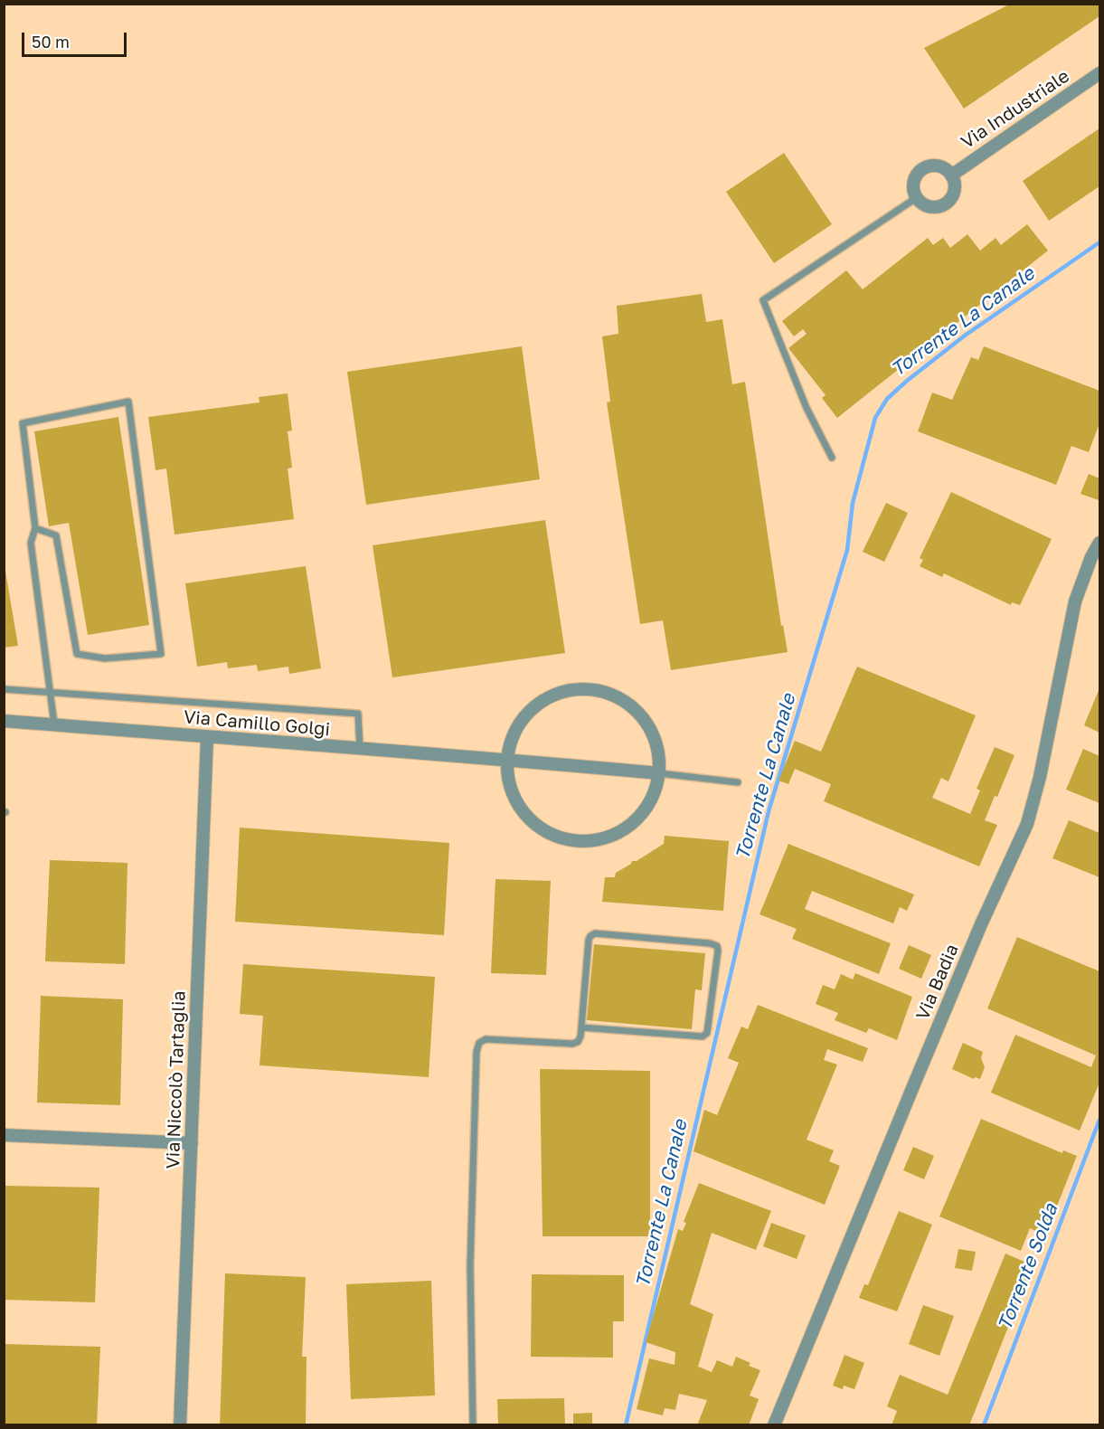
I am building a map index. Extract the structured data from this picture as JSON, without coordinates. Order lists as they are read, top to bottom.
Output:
{
  "streets": {
    "street": [
      "Via Industriale",
      "Via Camillo Golgi",
      "Via Badia",
      "Via Niccolò Tartaglia"
    ]
  },
  "crossings": [
    ["Via Camillo Golgi", "Via Niccolò Tartaglia"]
  ],
  "water": ["Torrente La Canale", "Torrente Solda"],
  "scale_bar": "50 m"
}
